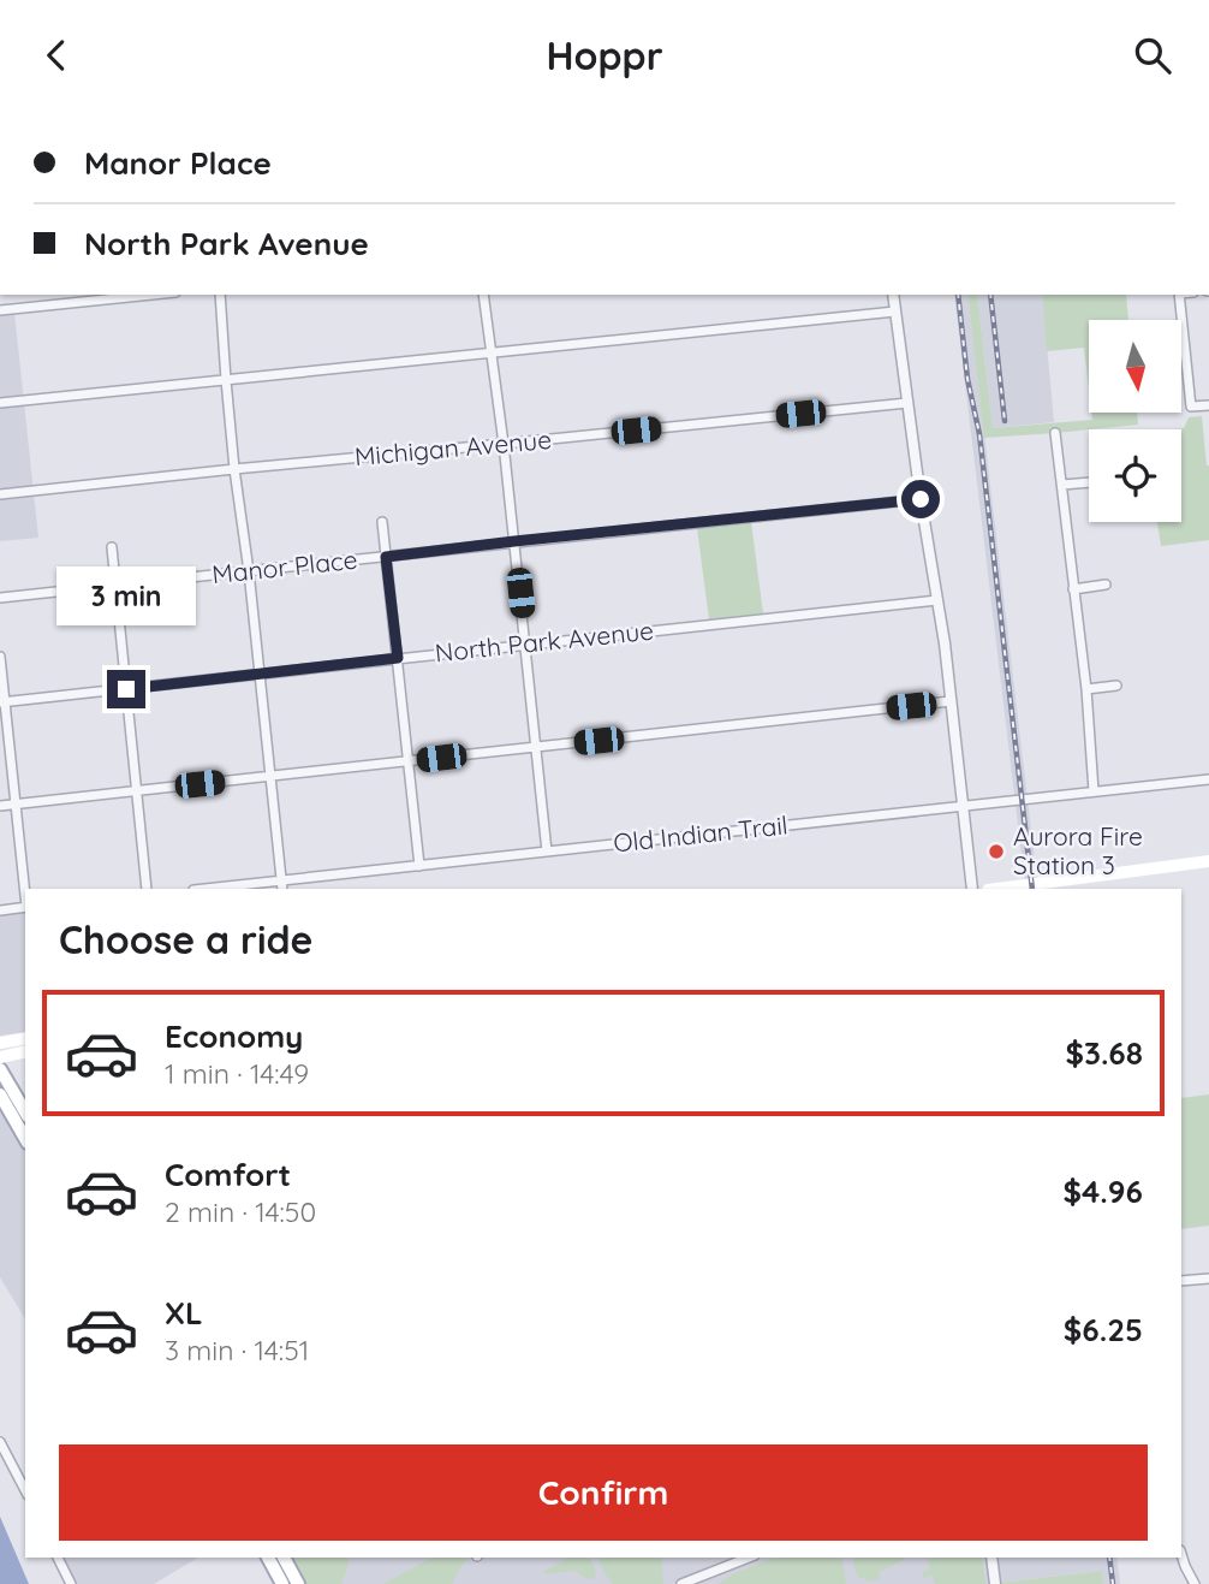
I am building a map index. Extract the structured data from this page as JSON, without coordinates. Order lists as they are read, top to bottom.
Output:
{
  "streets": {
    "street": [
      "Michigan Avenue",
      "Manor Place",
      "North Park Avenue",
      "Old Indian Trail"
    ]
  },
  "places": ["Aurora Fire Station 3"],
  "north": "bottom",
  "page": {
    "header": "Hoppr",
    "banner": ["Manor Place", "North Park Avenue"],
    "bubble": "3 min",
    "heading": "Choose a ride",
    "list": [
      {
        "name": "Economy",
        "note": "1 min · 14:49",
        "value": "$3.68"
      },
      {
        "name": "Comfort",
        "note": "2 min · 14:50",
        "value": "$4.96"
      },
      {
        "name": "XL",
        "note": "3 min · 14:51",
        "value": "$6.25"
      }
    ],
    "buttons": "Confirm"
  }
}
